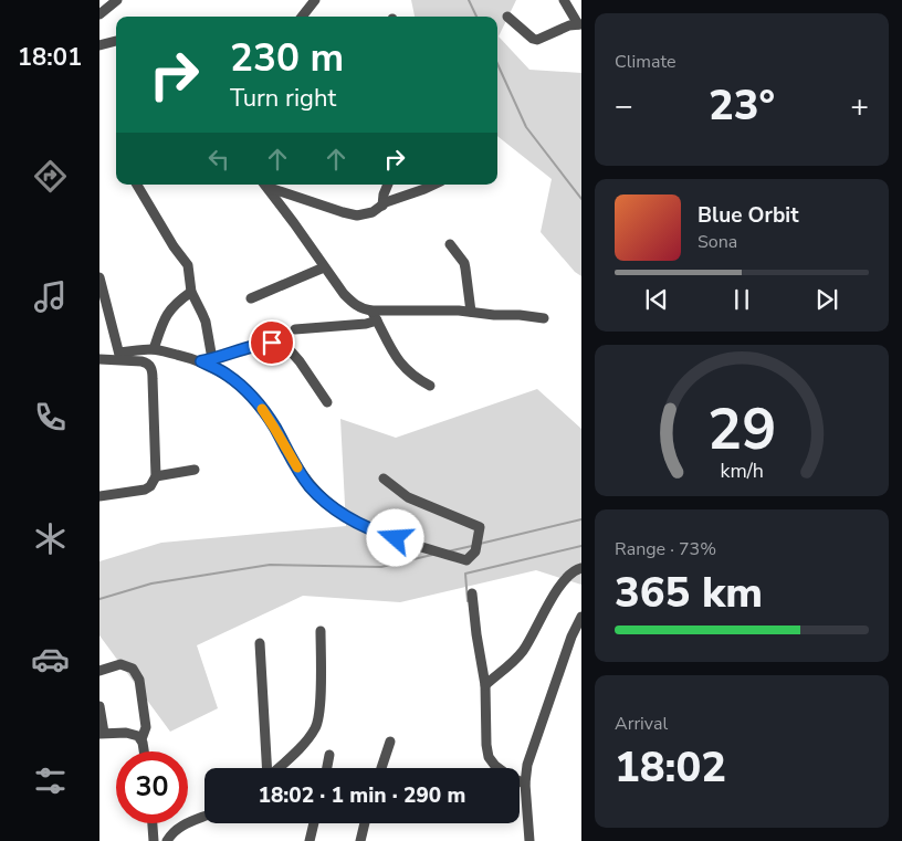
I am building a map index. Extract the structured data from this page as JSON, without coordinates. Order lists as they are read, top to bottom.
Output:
{
  "page": {
    "tabs": "18:01",
    "tile": [
      "Climate",
      ["Range · 73%", "365 km"],
      ["Arrival", "18:02"]
    ],
    "turn": ["230 m", "Turn right"],
    "heat": ["−", "23°", "+"],
    "song": ["Blue Orbit", "Sona"],
    "limit": "30",
    "trip": "18:02 · 1 min · 290 m",
    "gauge": ["29", "km/h"]
  }
}
